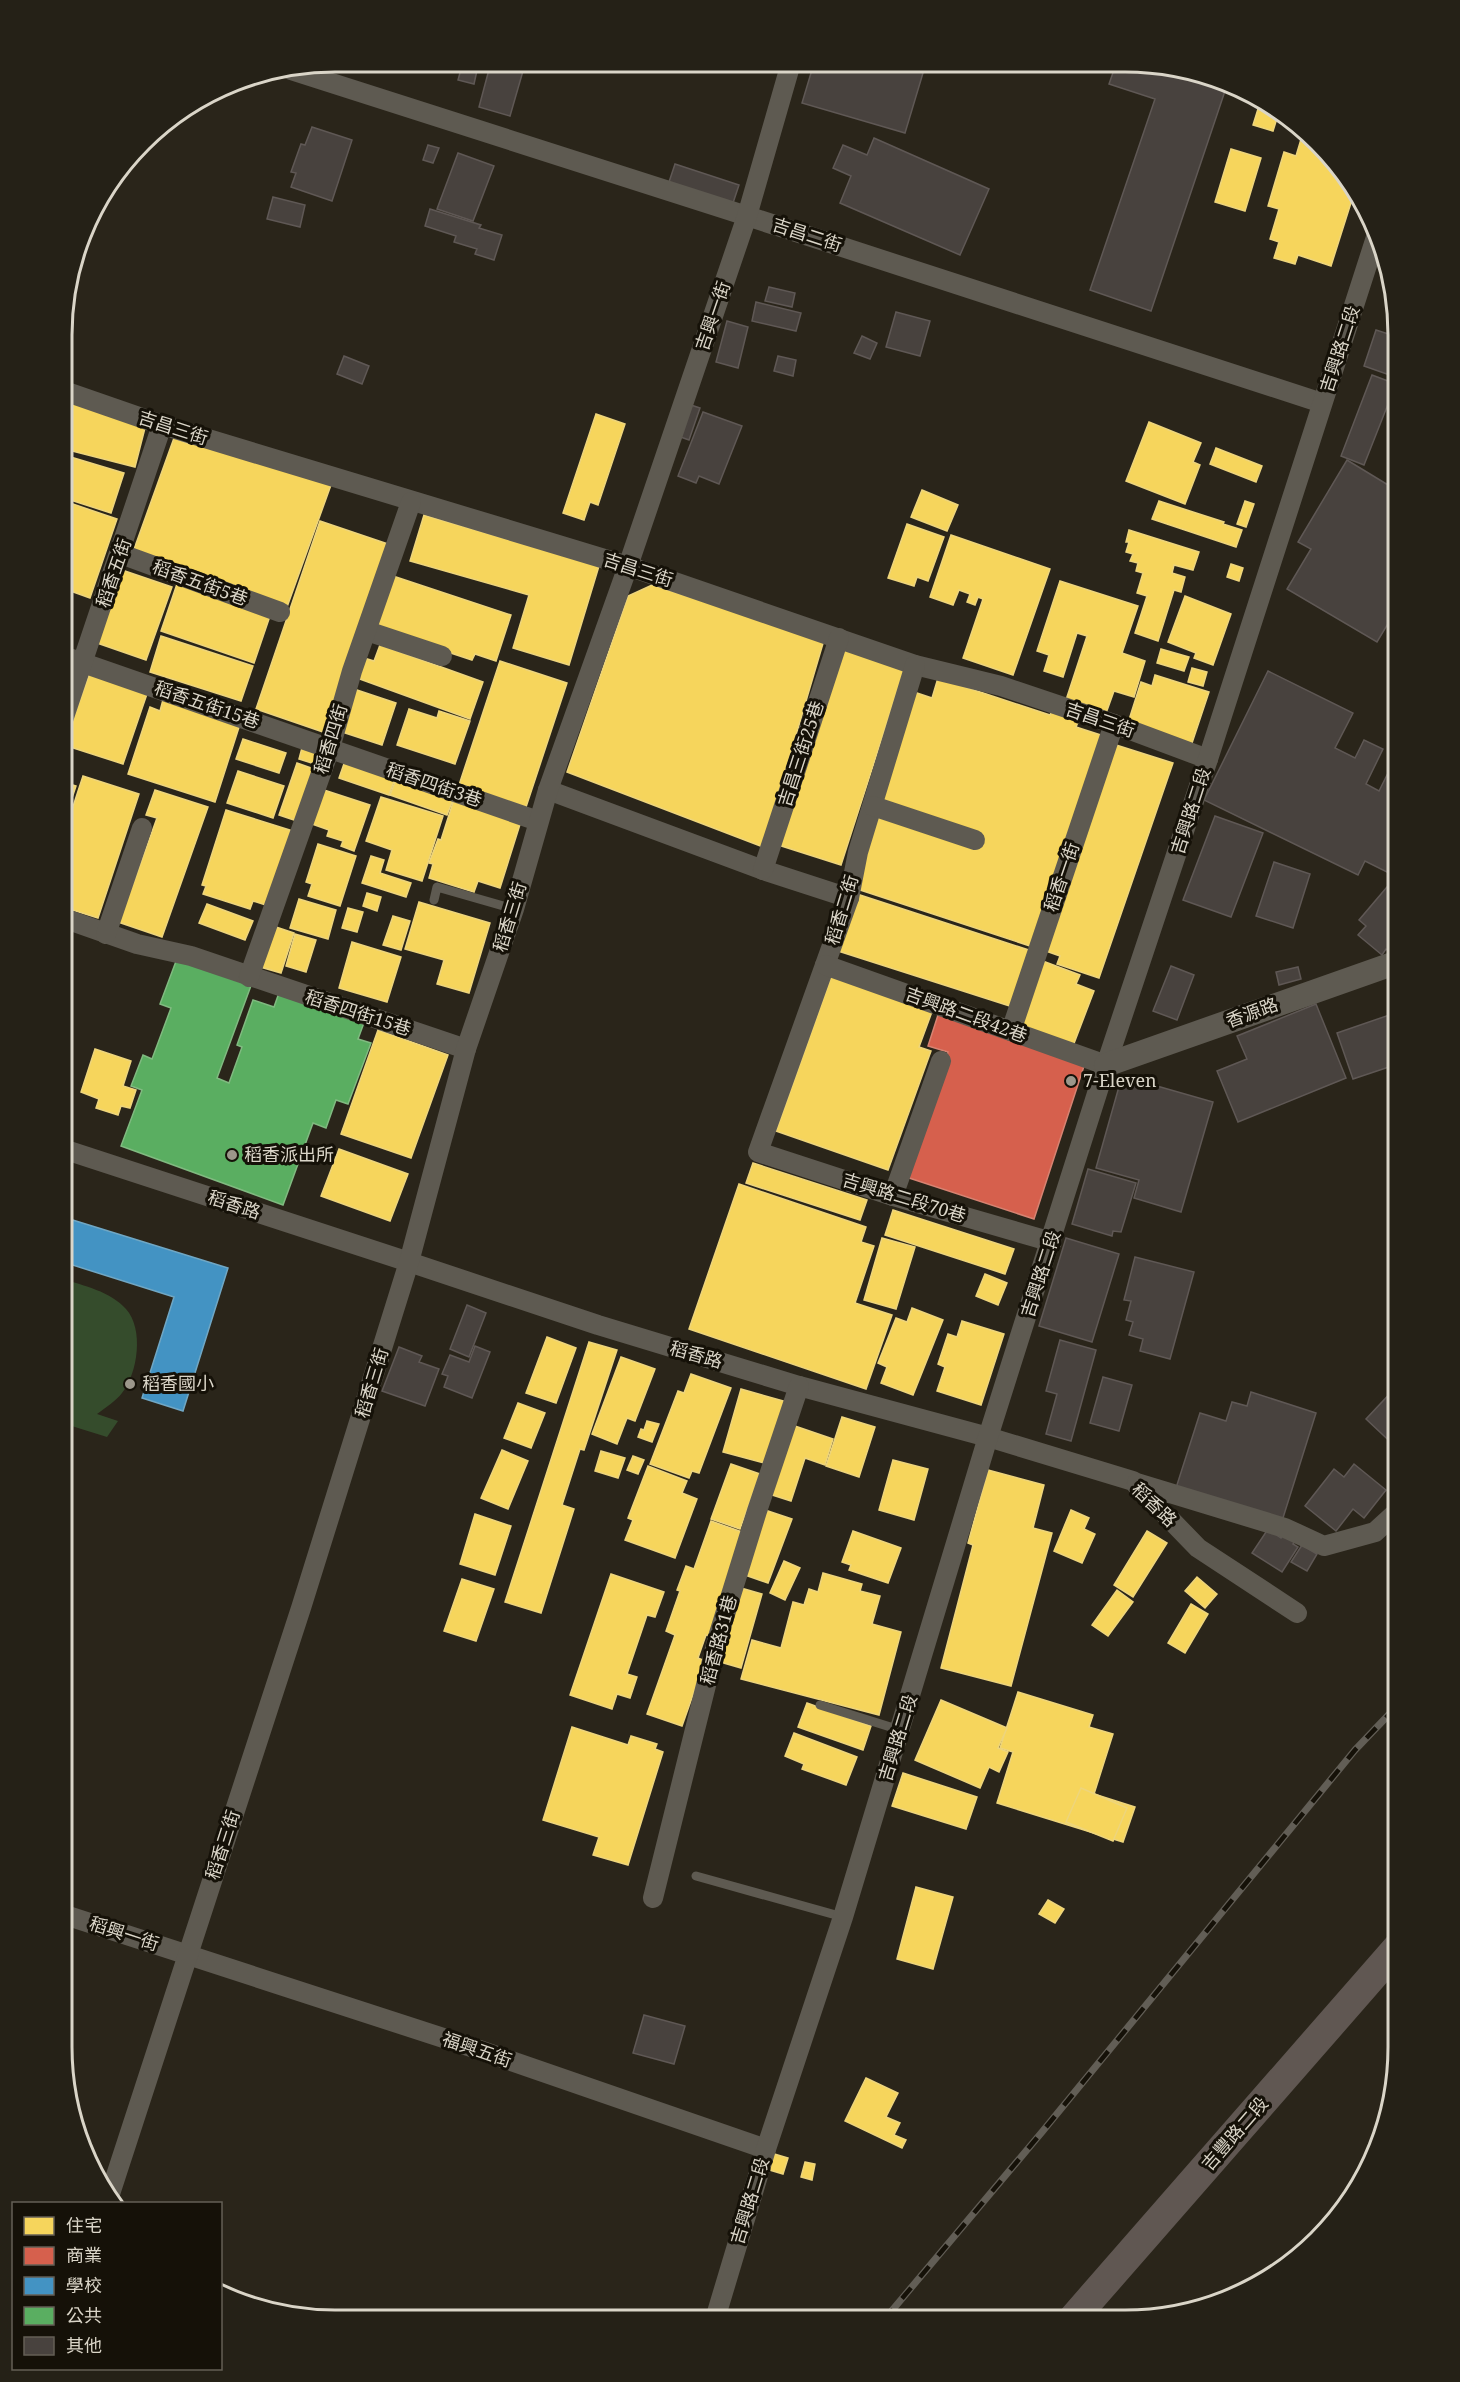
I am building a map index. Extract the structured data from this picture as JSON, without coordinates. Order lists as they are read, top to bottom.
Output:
{
  "streets": {
    "main road": ["吉豐路二段"],
    "street": [
      "吉昌二街",
      "吉興一街",
      "吉興路二段",
      "吉昌三街",
      "稻香五街",
      "稻香五街5巷",
      "稻香五街15巷",
      "稻香四街",
      "吉昌三街25巷",
      "稻香四街3巷",
      "稻香一街",
      "稻香二街",
      "稻香三街",
      "稻香四街15巷",
      "香源路",
      "吉興路二段42巷",
      "吉興路二段70巷",
      "稻香路",
      "稻香路31巷",
      "稻興一街",
      "福興五街"
    ]
  },
  "crossings": [
    ["吉昌二街", "吉興一街"],
    ["吉昌二街", "吉興路二段"],
    ["吉興一街", "吉昌三街"],
    ["吉興一街", "稻香三街"],
    ["吉興路二段", "吉昌三街"],
    ["吉興路二段", "香源路"],
    ["吉興路二段", "吉興路二段42巷"],
    ["吉興路二段", "吉興路二段70巷"],
    ["吉興路二段", "稻香路"],
    ["吉興路二段", "福興五街"],
    ["吉昌三街", "稻香五街"],
    ["吉昌三街", "稻香四街"],
    ["吉昌三街", "吉昌三街25巷"],
    ["吉昌三街", "稻香一街"],
    ["吉昌三街", "稻香二街"],
    ["吉昌三街", "稻香三街"],
    ["稻香五街", "稻香五街5巷"],
    ["稻香五街", "稻香五街15巷"],
    ["稻香五街15巷", "稻香四街"],
    ["稻香五街15巷", "稻香四街3巷"],
    ["稻香四街", "稻香四街3巷"],
    ["稻香四街", "稻香四街15巷"],
    ["稻香四街3巷", "稻香三街"],
    ["稻香一街", "吉興路二段42巷"],
    ["稻香二街", "吉興路二段42巷"],
    ["稻香二街", "吉興路二段70巷"],
    ["稻香三街", "稻香四街15巷"],
    ["稻香三街", "稻香路"],
    ["稻香三街", "稻興一街"],
    ["稻香三街", "福興五街"],
    ["香源路", "吉興路二段42巷"],
    ["稻香路", "稻香路31巷"],
    ["稻興一街", "福興五街"]
  ],
  "places": ["7-Eleven", "稻香派出所", "稻香國小"],
  "legend": [
    "住宅",
    "商業",
    "學校",
    "公共",
    "其他"
  ]
}
